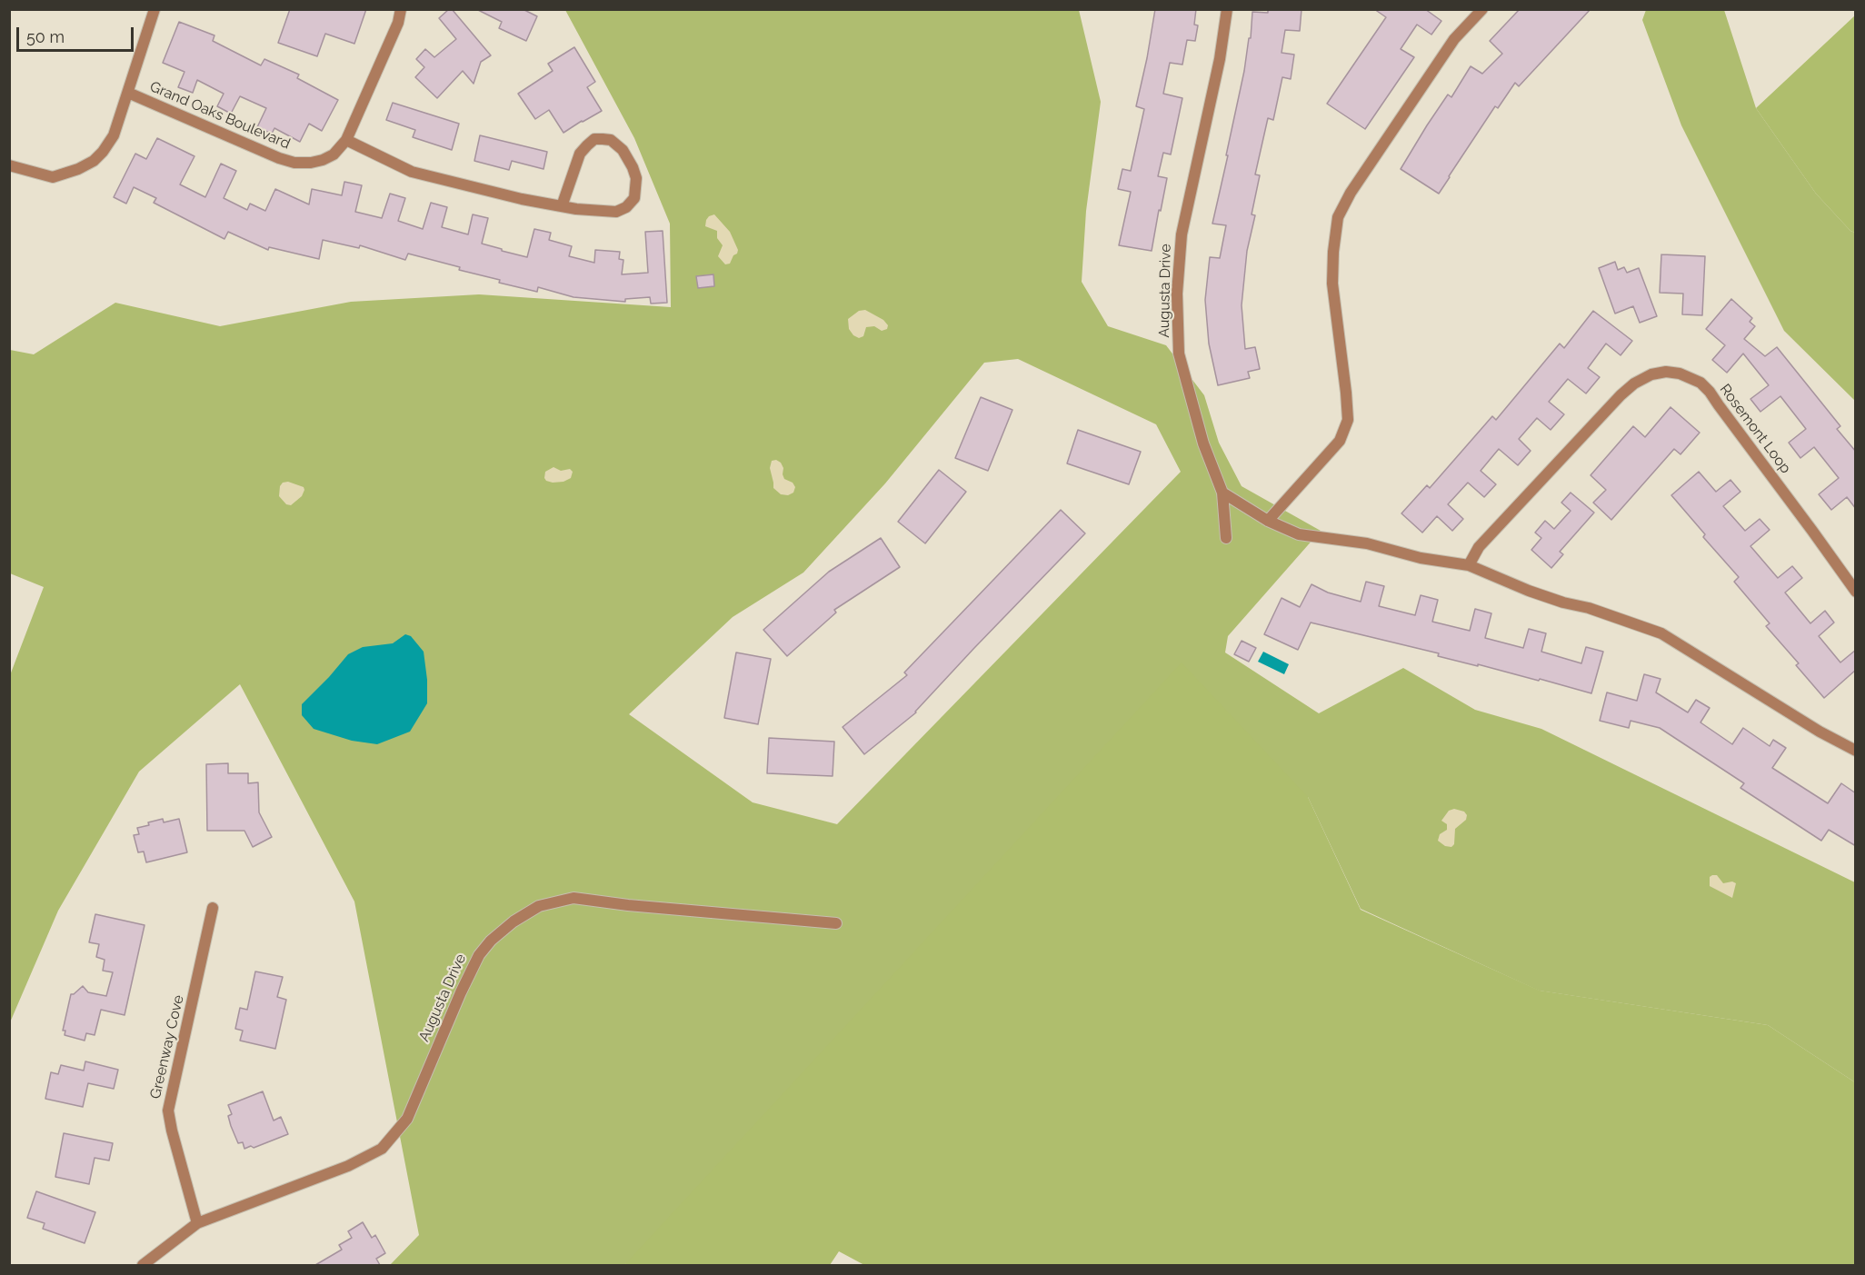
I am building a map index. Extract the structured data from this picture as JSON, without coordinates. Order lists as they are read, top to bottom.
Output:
{
  "streets": {
    "street": [
      "Grand Oaks Boulevard",
      "Augusta Drive",
      "Rosemont Loop",
      "Greenway Cove"
    ]
  },
  "crossings": [
    ["Augusta Drive", "Greenway Cove"]
  ],
  "scale_bar": "50 m"
}
